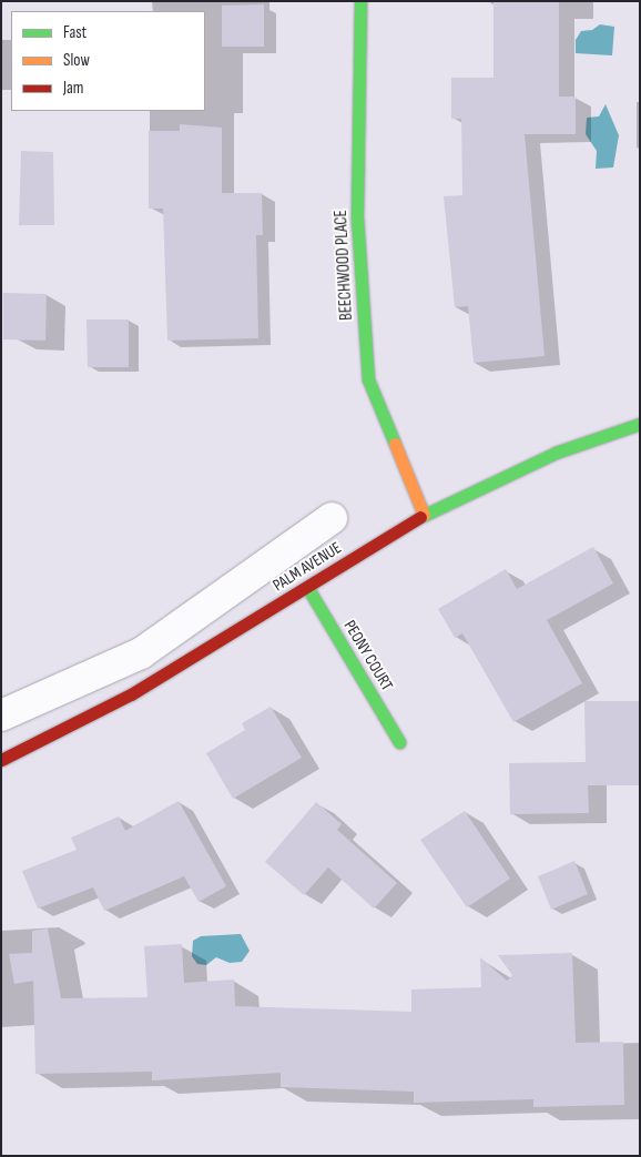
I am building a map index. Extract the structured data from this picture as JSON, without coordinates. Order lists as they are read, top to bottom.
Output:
{
  "streets": {
    "street": ["BEECHWOOD PLACE", "PALM AVENUE", "PEONY COURT"]
  },
  "crossings": [
    ["BEECHWOOD PLACE", "PALM AVENUE"],
    ["PALM AVENUE", "PEONY COURT"]
  ],
  "legend": ["Fast", "Slow", "Jam"]
}
